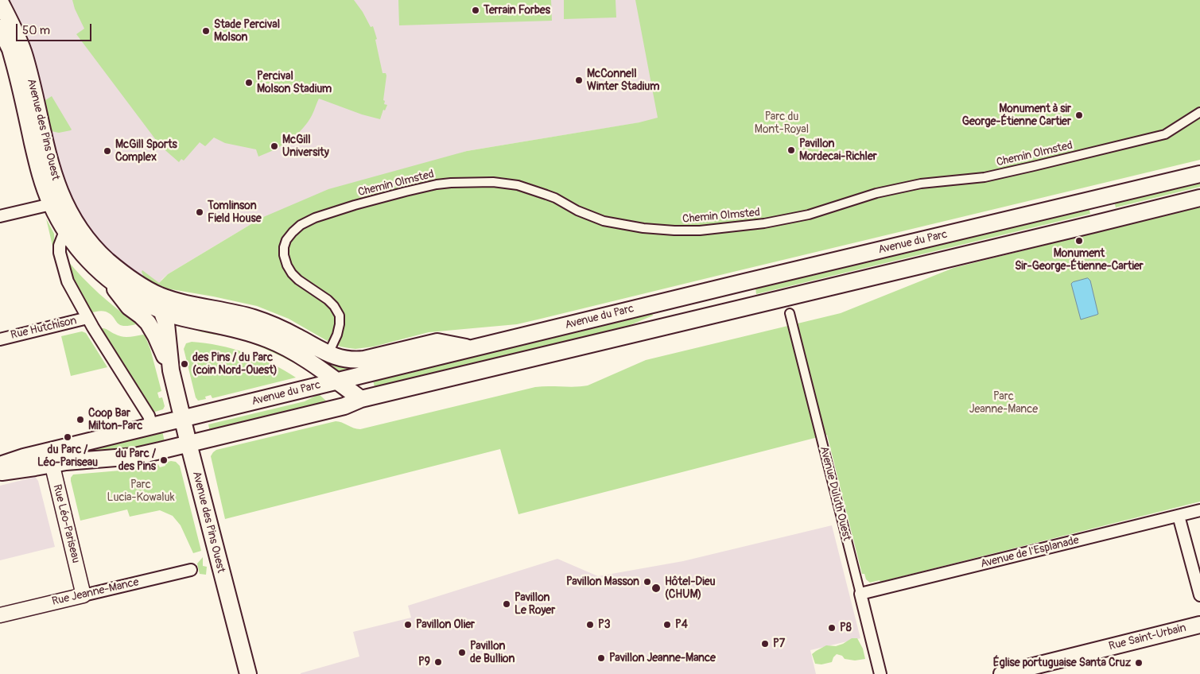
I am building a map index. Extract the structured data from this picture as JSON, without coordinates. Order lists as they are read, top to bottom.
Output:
{
  "streets": {
    "main road": ["Avenue des Pins Ouest", "Avenue du Parc", "Rue Saint-Urbain"],
    "street": [
      "Chemin Olmsted",
      "Rue Hutchison",
      "Avenue Duluth Ouest",
      "Rue Léo-Pariseau",
      "Avenue de l'Esplanade",
      "Rue Jeanne-Mance"
    ]
  },
  "crossings": [
    ["Avenue des Pins Ouest", "Avenue du Parc"],
    ["Avenue du Parc", "Rue Léo-Pariseau"],
    ["Avenue Duluth Ouest", "Avenue de l'Esplanade"],
    ["Rue Léo-Pariseau", "Rue Jeanne-Mance"]
  ],
  "parks": ["Parc du Mont-Royal", "Parc Jeanne-Mance", "Parc Lucia-Kowaluk"],
  "places": [
    "Terrain Forbes",
    "Stade Percival Molson",
    "McConnell Winter Stadium",
    "Percival Molson Stadium",
    "Monument à sir George-Étienne Cartier",
    "McGill University",
    "Pavillon Mordecai-Richler",
    "McGill Sports Complex",
    "Tomlinson Field House",
    "Monument Sir-George-Étienne-Cartier",
    "des Pins / du Parc (coin Nord-Ouest)",
    "Coop Bar Milton-Parc",
    "du Parc / Léo-Pariseau",
    "du Parc / des Pins",
    "Pavillon Masson",
    "Hôtel-Dieu (CHUM)",
    "Pavillon Le Royer",
    "Pavillon Olier",
    "P3",
    "P4",
    "P8",
    "P7",
    "Pavillon de Bullion",
    "Pavillon Jeanne-Mance",
    "P9",
    "Église portuguaise Santa Cruz"
  ],
  "scale_bar": "50 m"
}
